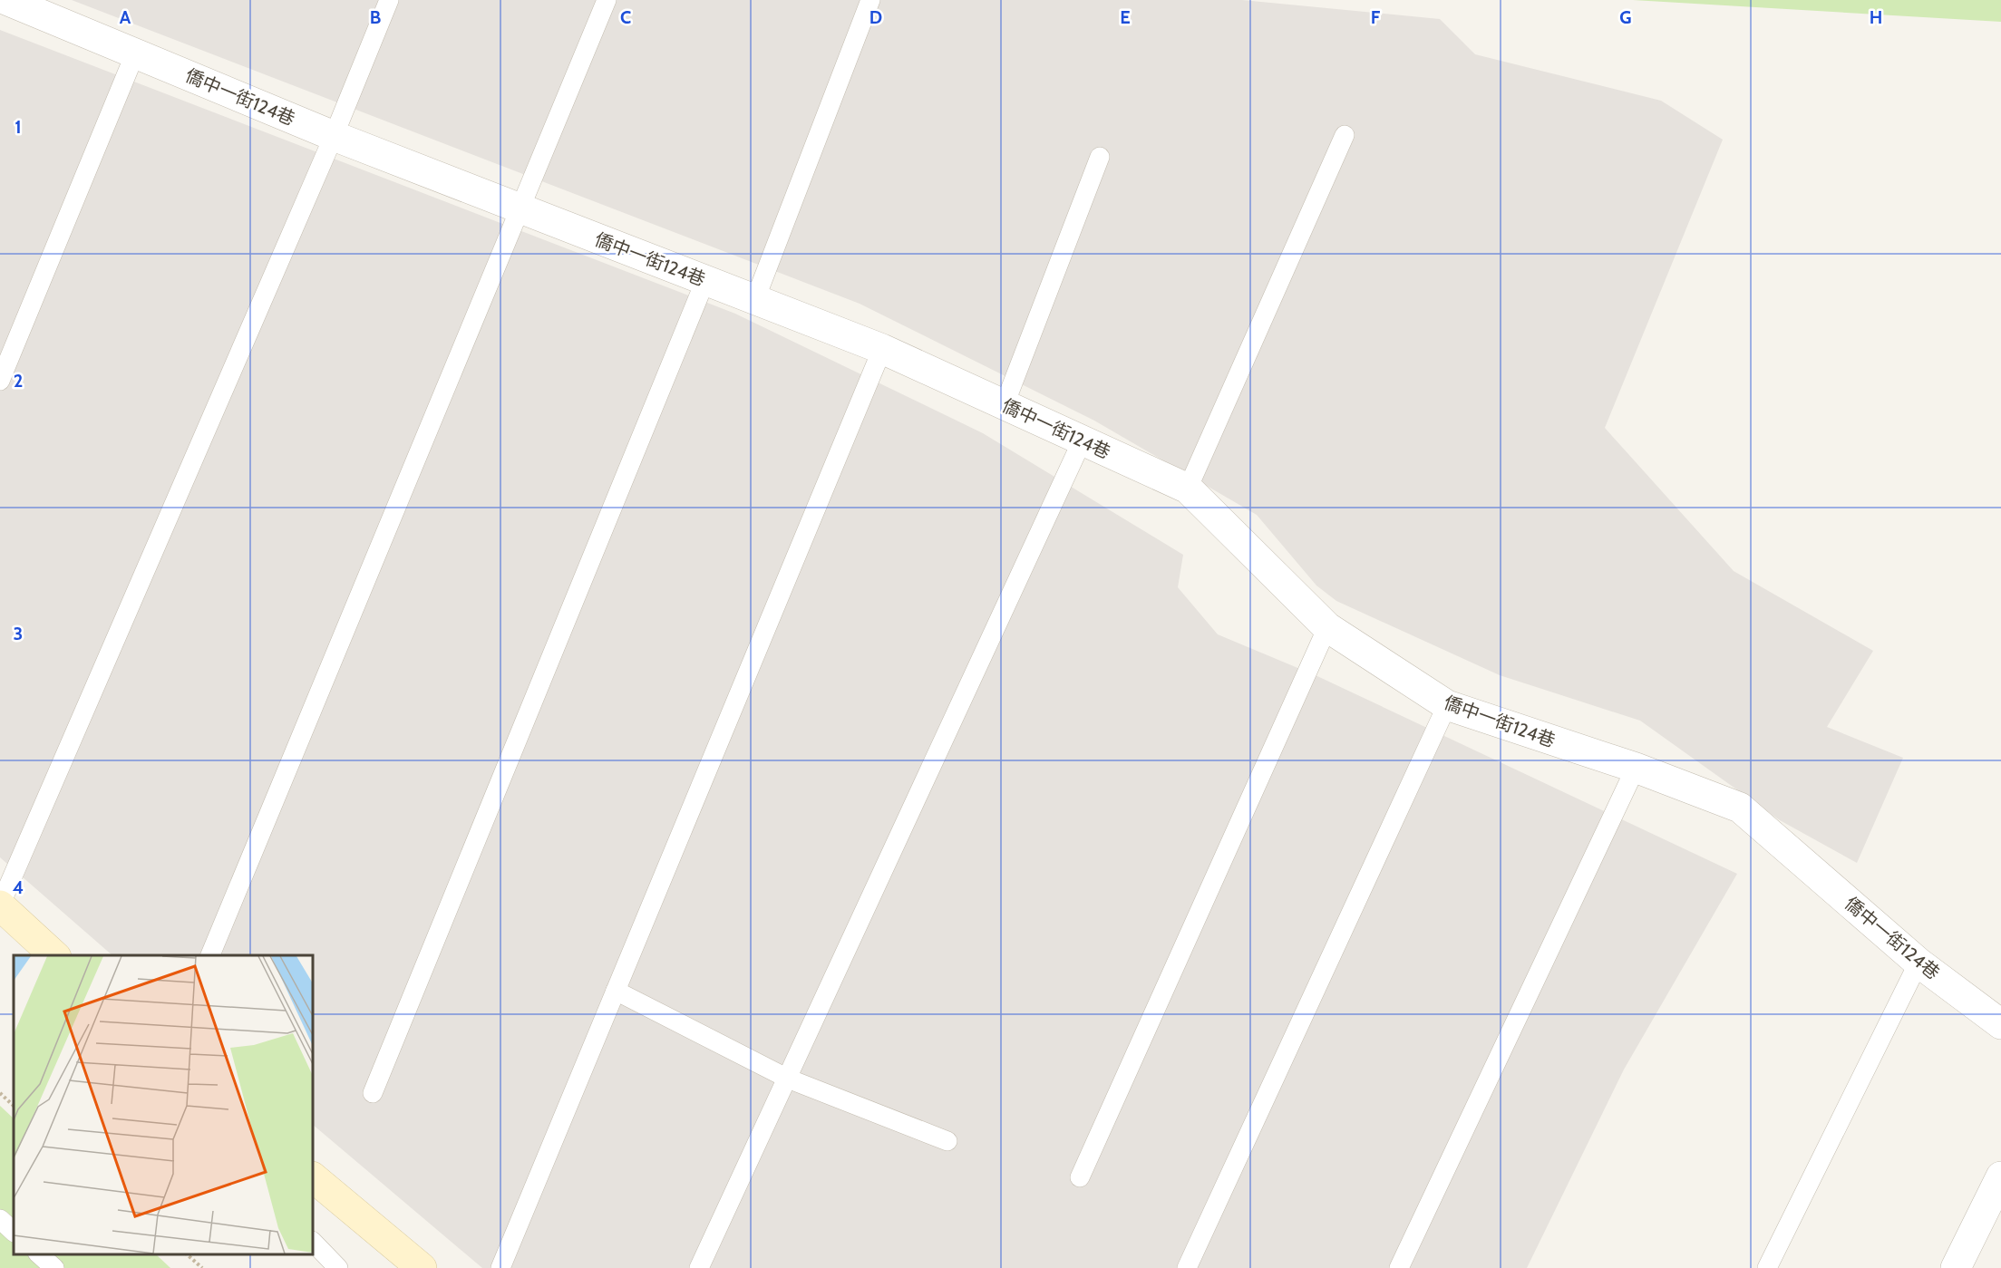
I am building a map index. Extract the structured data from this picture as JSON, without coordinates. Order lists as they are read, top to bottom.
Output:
{
  "streets": {
    "street": ["僑中一街124巷"]
  },
  "grid": {
    "columns": [
      "A",
      "B",
      "C",
      "D",
      "E",
      "F",
      "G",
      "H"
    ],
    "rows": [
      "1",
      "2",
      "3",
      "4"
    ]
  }
}
